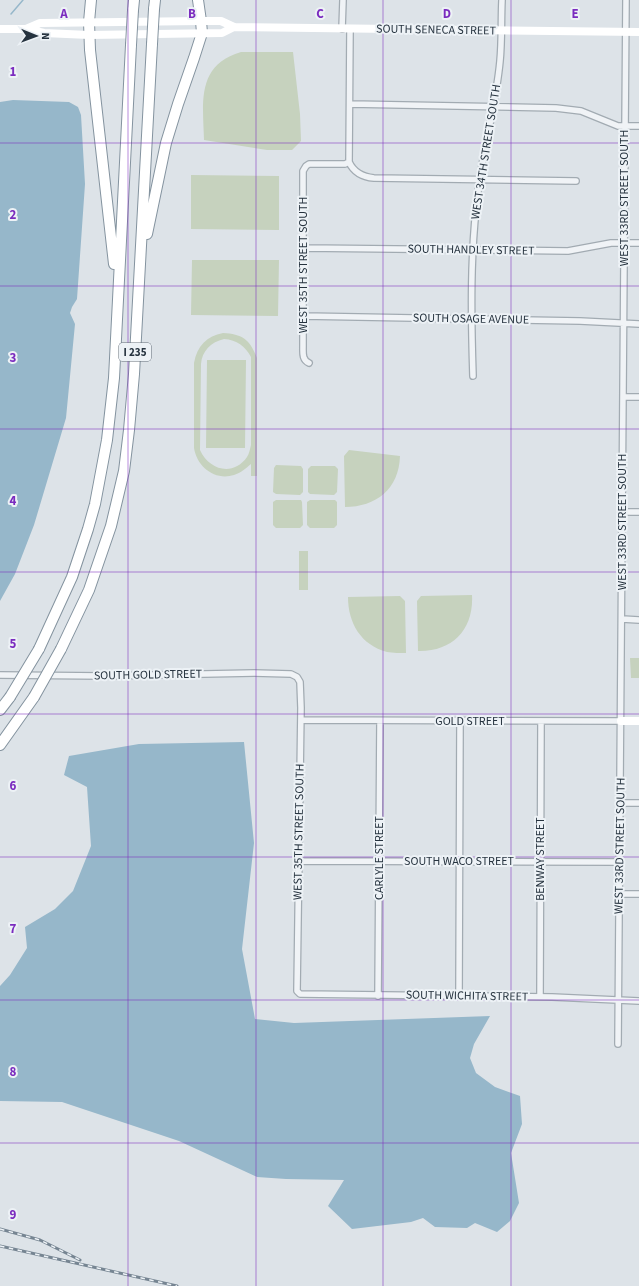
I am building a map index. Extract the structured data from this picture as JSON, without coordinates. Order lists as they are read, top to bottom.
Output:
{
  "streets": {
    "highway": ["I 235"],
    "street": [
      "SOUTH SENECA STREET",
      "WEST 34TH STREET SOUTH",
      "WEST 33RD STREET SOUTH",
      "SOUTH HANDLEY STREET",
      "WEST 35TH STREET SOUTH",
      "SOUTH OSAGE AVENUE",
      "SOUTH GOLD STREET",
      "GOLD STREET",
      "CARLYLE STREET",
      "BENWAY STREET",
      "SOUTH WACO STREET",
      "SOUTH WICHITA STREET"
    ]
  },
  "crossings": [
    ["SOUTH SENECA STREET", "WEST 34TH STREET SOUTH"],
    ["SOUTH SENECA STREET", "WEST 33RD STREET SOUTH"],
    ["WEST 34TH STREET SOUTH", "SOUTH HANDLEY STREET"],
    ["WEST 34TH STREET SOUTH", "SOUTH OSAGE AVENUE"],
    ["WEST 33RD STREET SOUTH", "SOUTH HANDLEY STREET"],
    ["WEST 33RD STREET SOUTH", "SOUTH OSAGE AVENUE"],
    ["WEST 33RD STREET SOUTH", "GOLD STREET"],
    ["WEST 33RD STREET SOUTH", "SOUTH WACO STREET"],
    ["WEST 33RD STREET SOUTH", "SOUTH WICHITA STREET"],
    ["SOUTH HANDLEY STREET", "WEST 35TH STREET SOUTH"],
    ["WEST 35TH STREET SOUTH", "SOUTH OSAGE AVENUE"],
    ["WEST 35TH STREET SOUTH", "SOUTH GOLD STREET"],
    ["WEST 35TH STREET SOUTH", "GOLD STREET"],
    ["WEST 35TH STREET SOUTH", "SOUTH WACO STREET"],
    ["WEST 35TH STREET SOUTH", "SOUTH WICHITA STREET"],
    ["GOLD STREET", "CARLYLE STREET"],
    ["GOLD STREET", "BENWAY STREET"],
    ["CARLYLE STREET", "SOUTH WACO STREET"],
    ["CARLYLE STREET", "SOUTH WICHITA STREET"],
    ["BENWAY STREET", "SOUTH WACO STREET"],
    ["BENWAY STREET", "SOUTH WICHITA STREET"]
  ],
  "north": "right",
  "grid": {
    "columns": [
      "A",
      "B",
      "C",
      "D",
      "E"
    ],
    "rows": [
      "1",
      "2",
      "3",
      "4",
      "5",
      "6",
      "7",
      "8",
      "9"
    ]
  }
}
